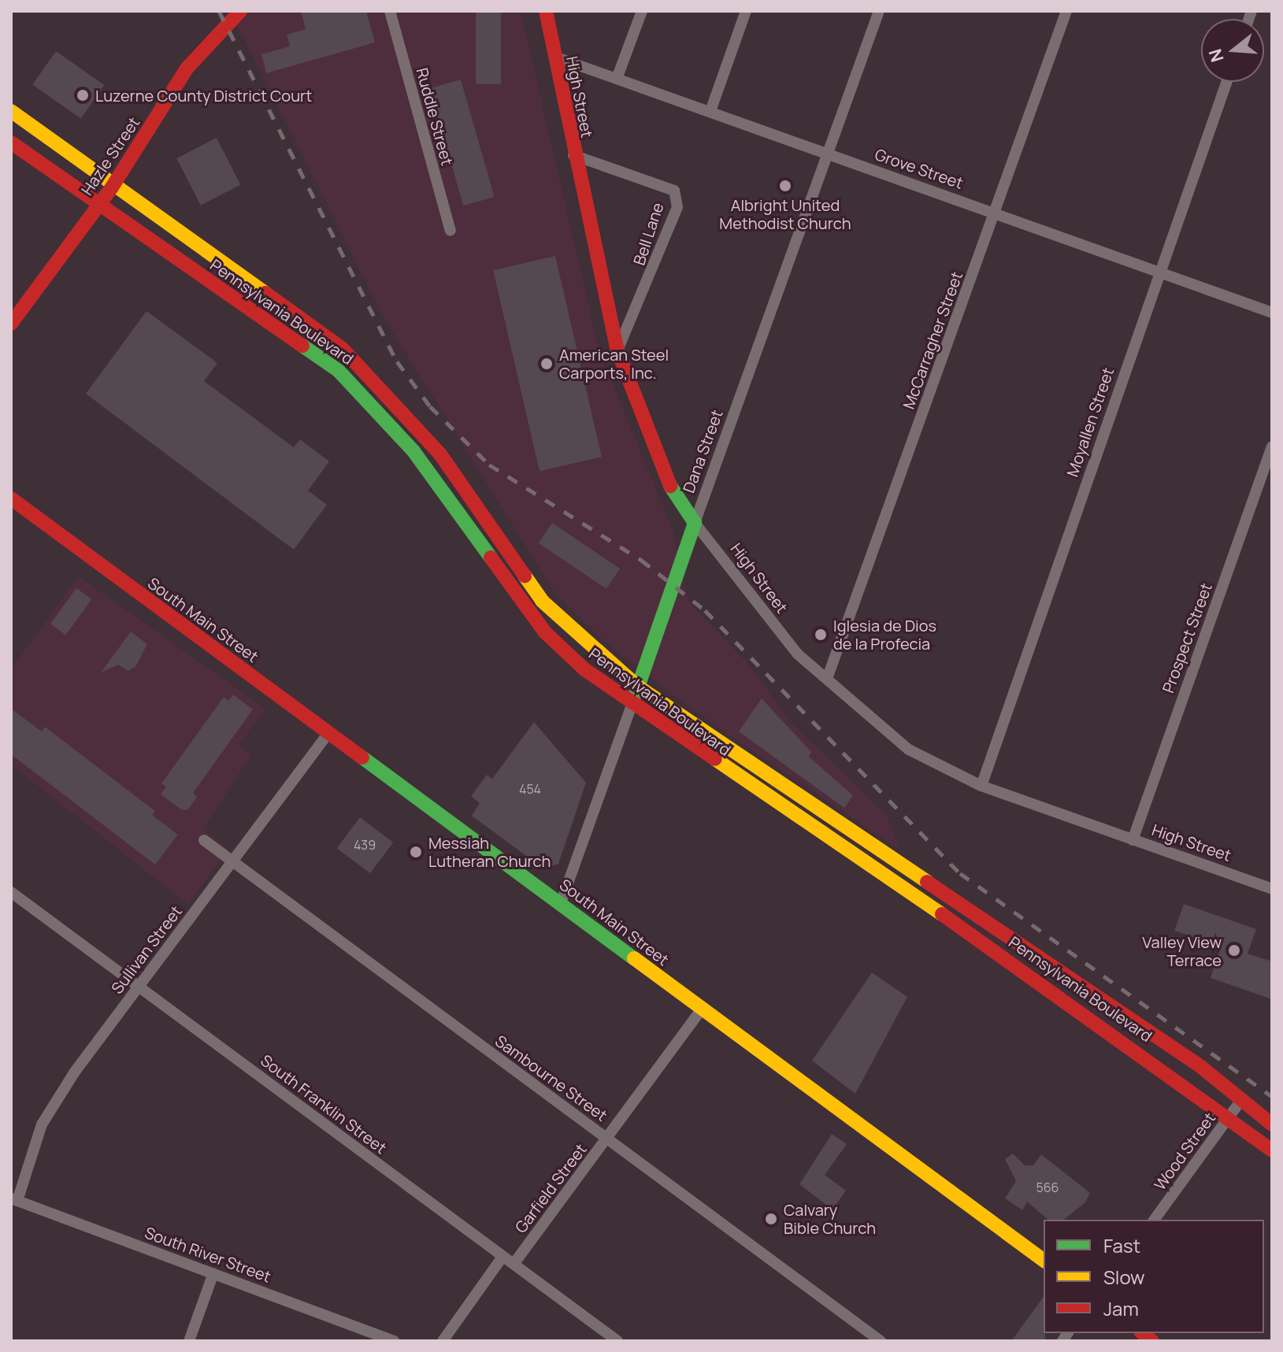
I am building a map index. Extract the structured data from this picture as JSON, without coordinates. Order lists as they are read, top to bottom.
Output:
{
  "streets": {
    "main road": [
      "High Street",
      "Hazle Street",
      "Pennsylvania Boulevard",
      "Dana Street",
      "South Main Street"
    ],
    "street": [
      "Ruddle Street",
      "Grove Street",
      "Bell Lane",
      "McCarragher Street",
      "Moyallen Street",
      "Prospect Street",
      "Sullivan Street",
      "Sambourne Street",
      "South Franklin Street",
      "Wood Street",
      "Garfield Street",
      "South River Street"
    ]
  },
  "crossings": [
    ["High Street", "Grove Street"],
    ["High Street", "Bell Lane"],
    ["High Street", "McCarragher Street"],
    ["High Street", "Moyallen Street"],
    ["High Street", "Dana Street"],
    ["High Street", "Prospect Street"],
    ["Hazle Street", "Pennsylvania Boulevard"],
    ["Grove Street", "McCarragher Street"],
    ["Grove Street", "Moyallen Street"],
    ["Grove Street", "Dana Street"],
    ["Pennsylvania Boulevard", "Dana Street"],
    ["Pennsylvania Boulevard", "Wood Street"],
    ["Dana Street", "South Main Street"],
    ["South Main Street", "Sullivan Street"],
    ["South Main Street", "Garfield Street"],
    ["Sullivan Street", "Sambourne Street"],
    ["Sullivan Street", "South Franklin Street"],
    ["Sullivan Street", "South River Street"],
    ["Sambourne Street", "Garfield Street"],
    ["South Franklin Street", "Garfield Street"]
  ],
  "places": [
    "Luzerne County District Court",
    "Albright United Methodist Church",
    "American Steel Carports, Inc.",
    "Iglesia de Dios de la Profecia",
    "Messiah Lutheran Church",
    "Valley View Terrace",
    "Calvary Bible Church"
  ],
  "house_numbers": ["454", "439", "566"],
  "legend": ["Fast", "Slow", "Jam"],
  "north": "left"
}
